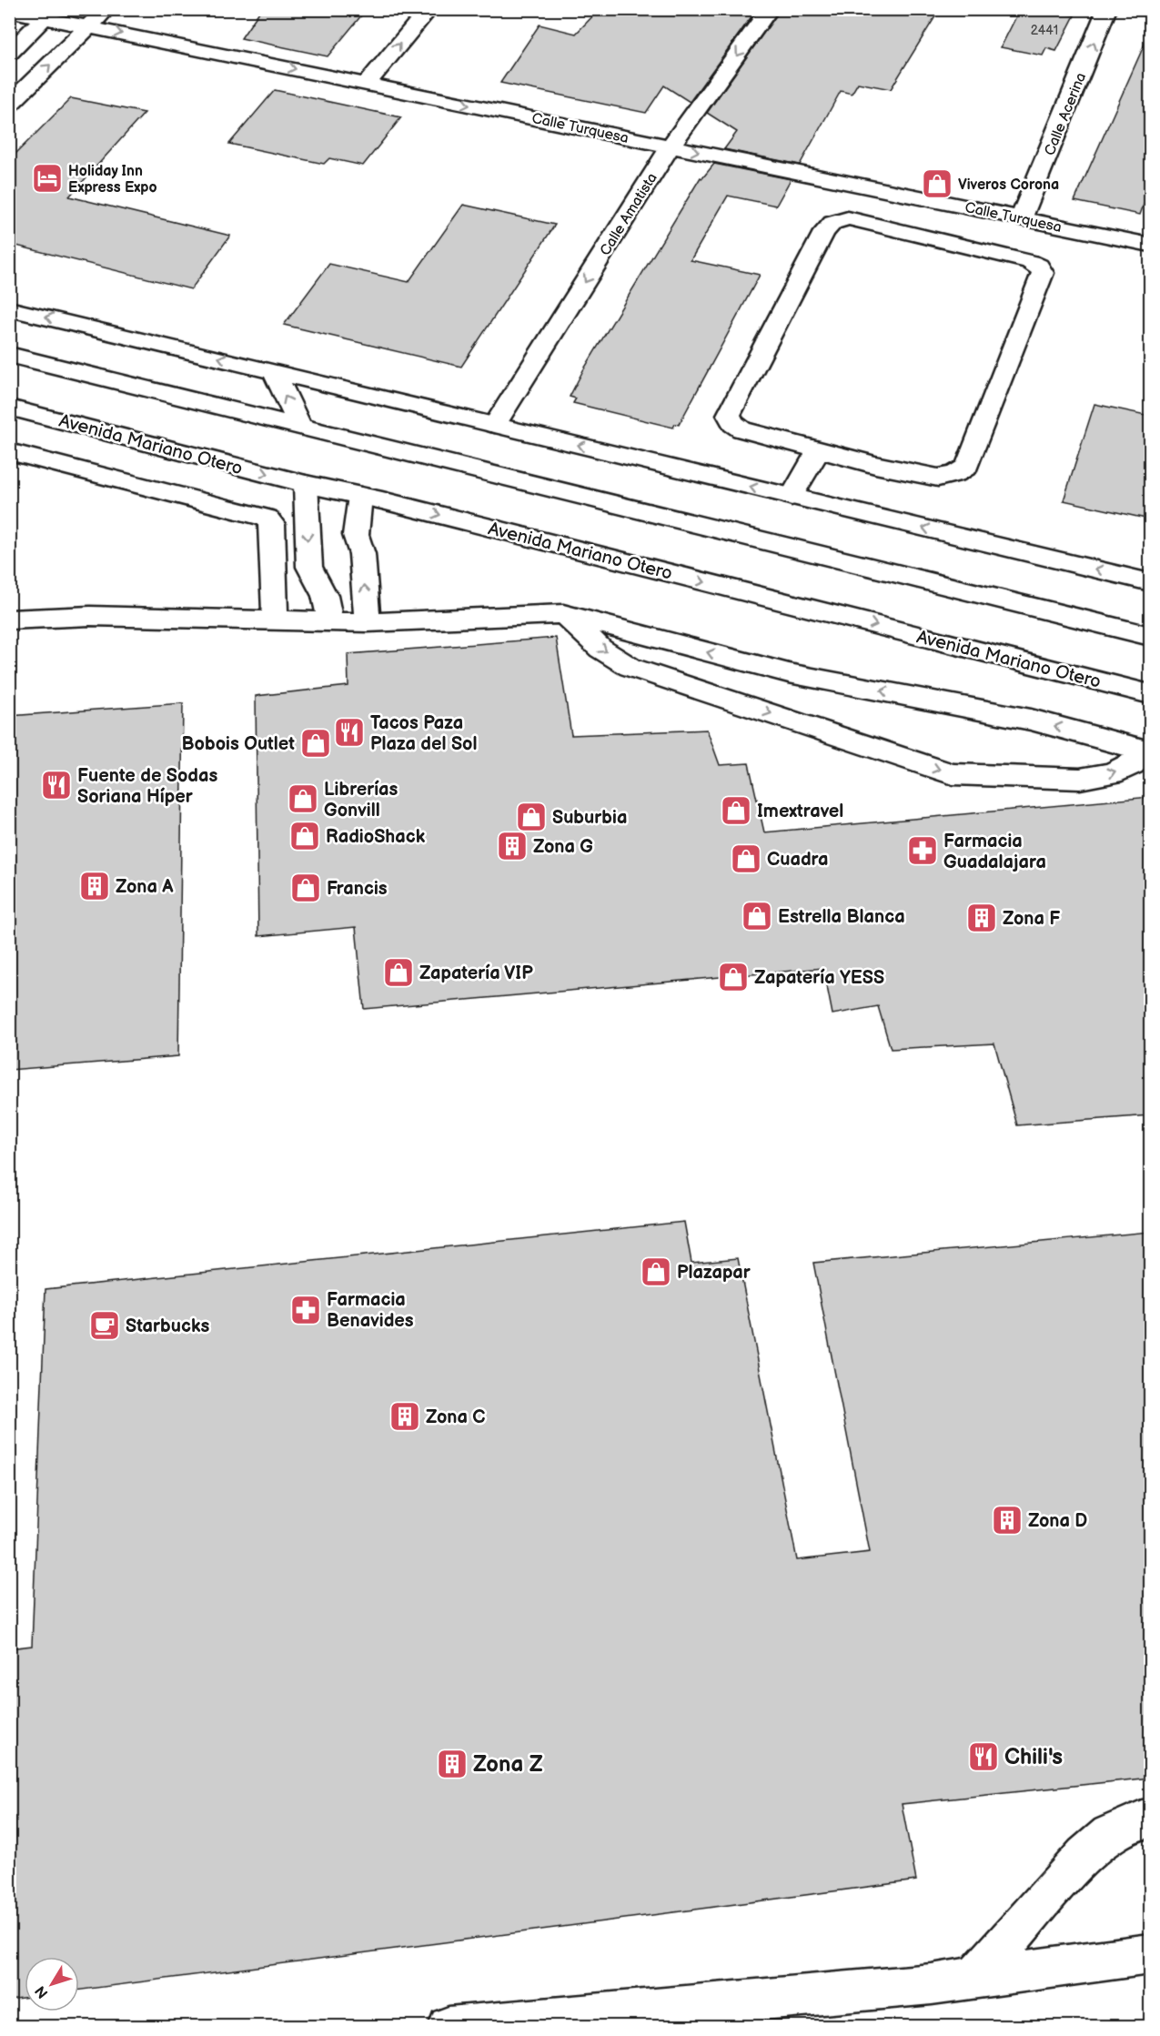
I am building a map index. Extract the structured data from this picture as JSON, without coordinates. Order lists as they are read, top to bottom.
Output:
{
  "streets": {
    "main road": [
      "Calle Acerina",
      "Calle Turquesa",
      "Calle Amatista",
      "Avenida Mariano Otero"
    ]
  },
  "crossings": [
    ["Calle Acerina", "Calle Turquesa"],
    ["Calle Turquesa", "Calle Amatista"]
  ],
  "one_way": ["Calle Acerina", "Calle Turquesa", "Calle Amatista"],
  "places": {
    "hotel": ["Holiday Inn Express Expo"],
    "shop": [
      "Viveros Corona",
      "Bobois Outlet",
      "Librerías Gonvill",
      "Imextravel",
      "Suburbia",
      "RadioShack",
      "Cuadra",
      "Francis",
      "Estrella Blanca",
      "Zapatería VIP",
      "Zapatería YESS",
      "Plazapar"
    ],
    "restaurant": ["Tacos Paza Plaza del Sol", "Fuente de Sodas Soriana Híper", "Chili's"],
    "building": [
      "Zona G",
      "Zona A",
      "Zona F",
      "Zona C",
      "Zona D",
      "Zona Z"
    ],
    "pharmacy": ["Farmacia Guadalajara", "Farmacia Benavides"],
    "cafe": ["Starbucks"]
  },
  "house_numbers": ["2441"],
  "north": "bottom left"
}
